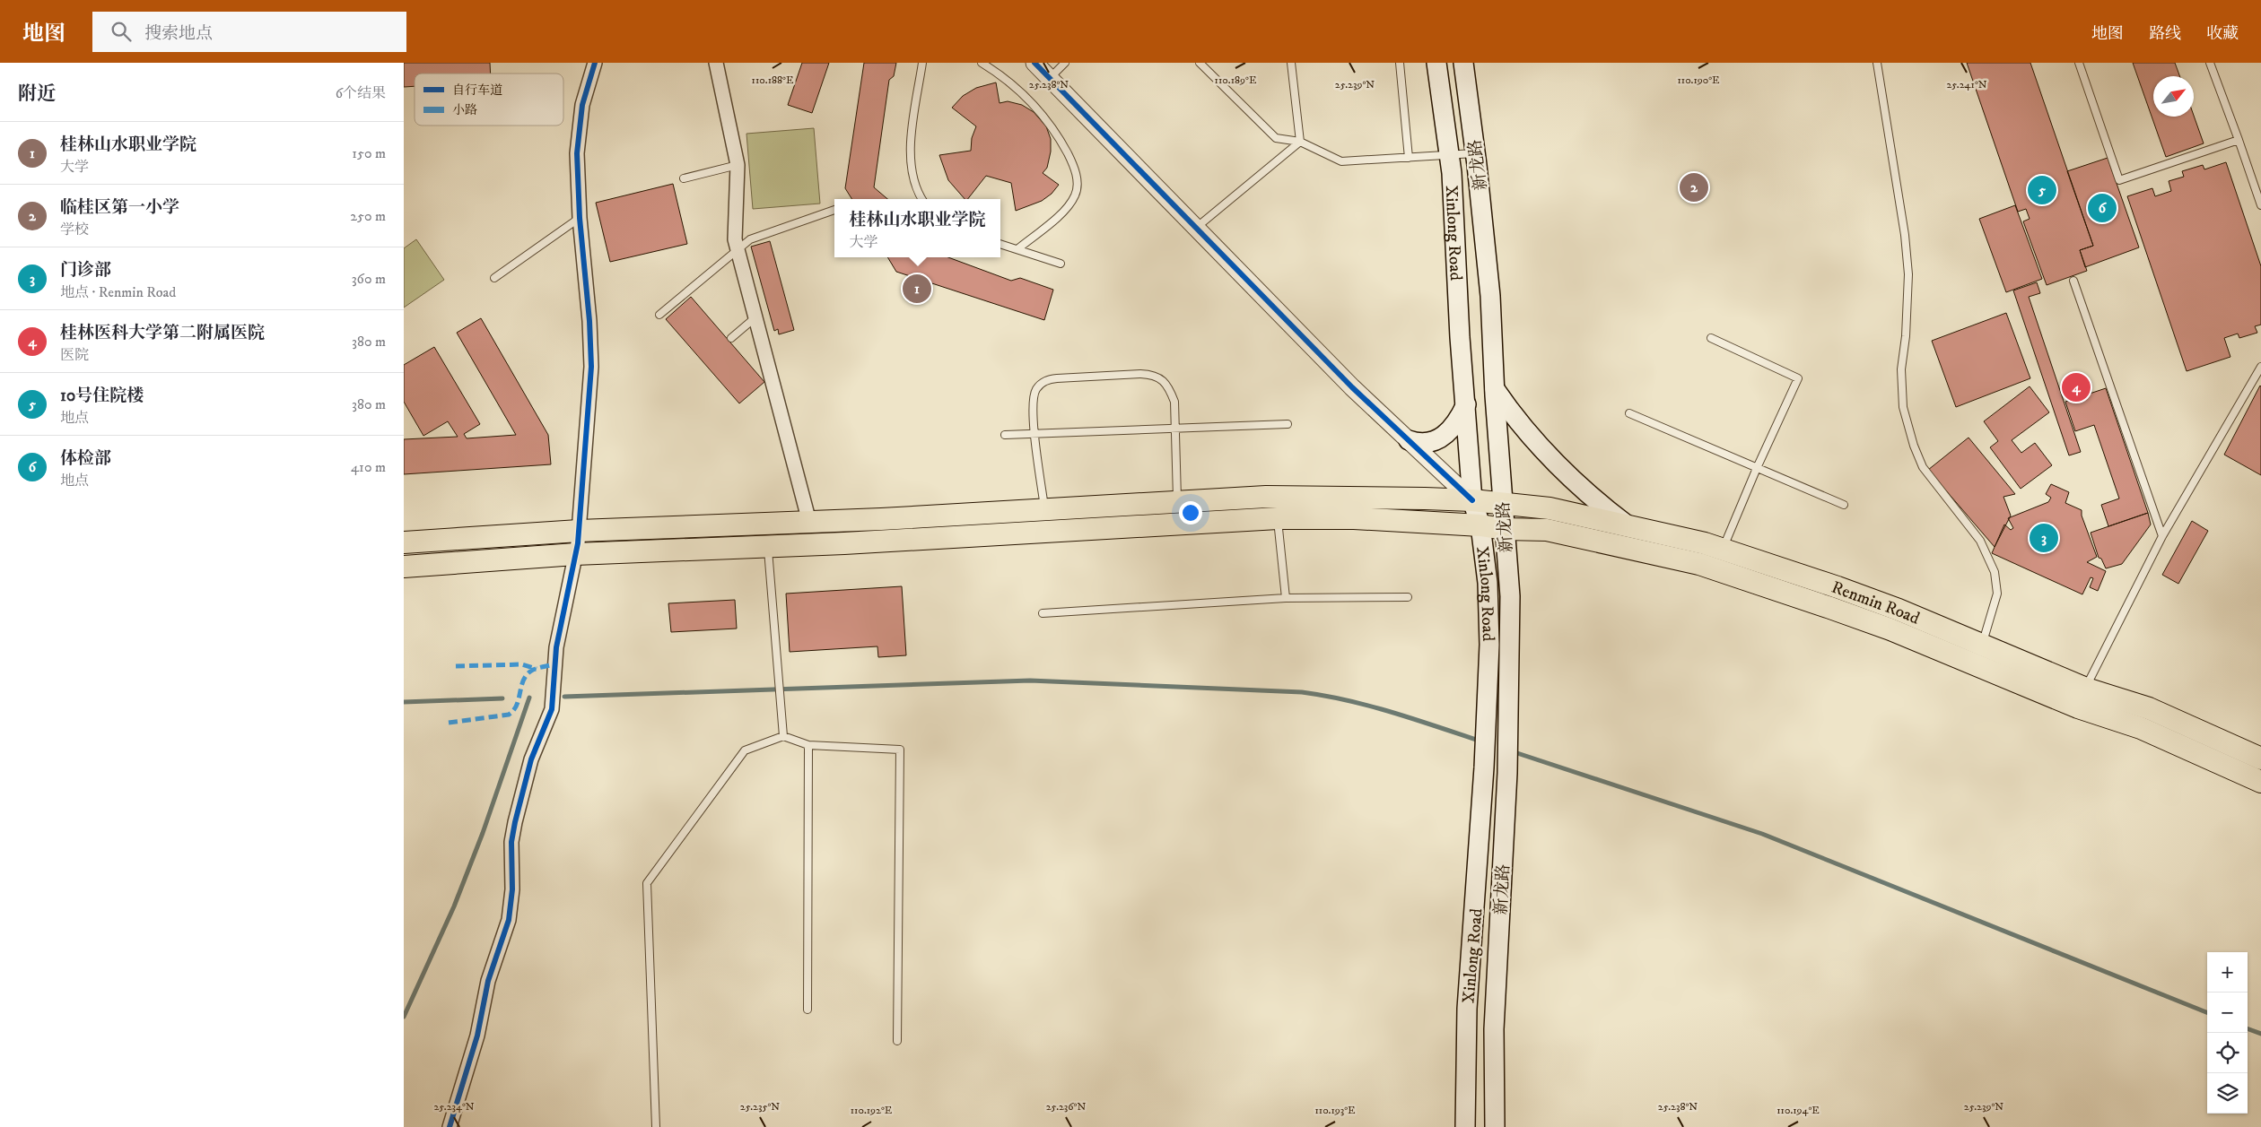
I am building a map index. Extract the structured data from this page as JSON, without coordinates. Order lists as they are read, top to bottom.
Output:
{
  "streets": {
    "main road": ["新龙路", "Xinlong Road", "Renmin Road"]
  },
  "crossings": [
    ["新龙路", "Renmin Road"],
    ["Xinlong Road", "Renmin Road"]
  ],
  "legend": ["自行车道", "小路"],
  "north": "top right",
  "page": {
    "header": "地图",
    "search": "搜索地点",
    "nav": ["地图", "路线", "收藏"],
    "heading": ["附近", "6个结果"],
    "list": [
      {
        "mark": "1",
        "name": "桂林山水职业学院",
        "note": "大学",
        "value": "150 m"
      },
      {
        "mark": "2",
        "name": "临桂区第一小学",
        "note": "学校",
        "value": "250 m"
      },
      {
        "mark": "3",
        "name": "门诊部",
        "note": "地点 · Renmin Road",
        "value": "360 m"
      },
      {
        "mark": "4",
        "name": "桂林医科大学第二附属医院",
        "note": "医院",
        "value": "380 m"
      },
      {
        "mark": "5",
        "name": "10号住院楼",
        "note": "地点",
        "value": "380 m"
      },
      {
        "mark": "6",
        "name": "体检部",
        "note": "地点",
        "value": "410 m"
      }
    ],
    "pins": [
      "2",
      "5",
      "6",
      "1",
      "4",
      "3"
    ],
    "popup": ["桂林山水职业学院", "大学"],
    "map_buttons": ["+", "−"]
  },
  "coordinates": [
    "110.188°E",
    "110.189°E",
    "110.190°E",
    "25.238°N",
    "25.239°N",
    "25.241°N",
    "25.234°N",
    "25.235°N",
    "25.236°N",
    "110.192°E",
    "110.193°E",
    "110.194°E"
  ]
}
